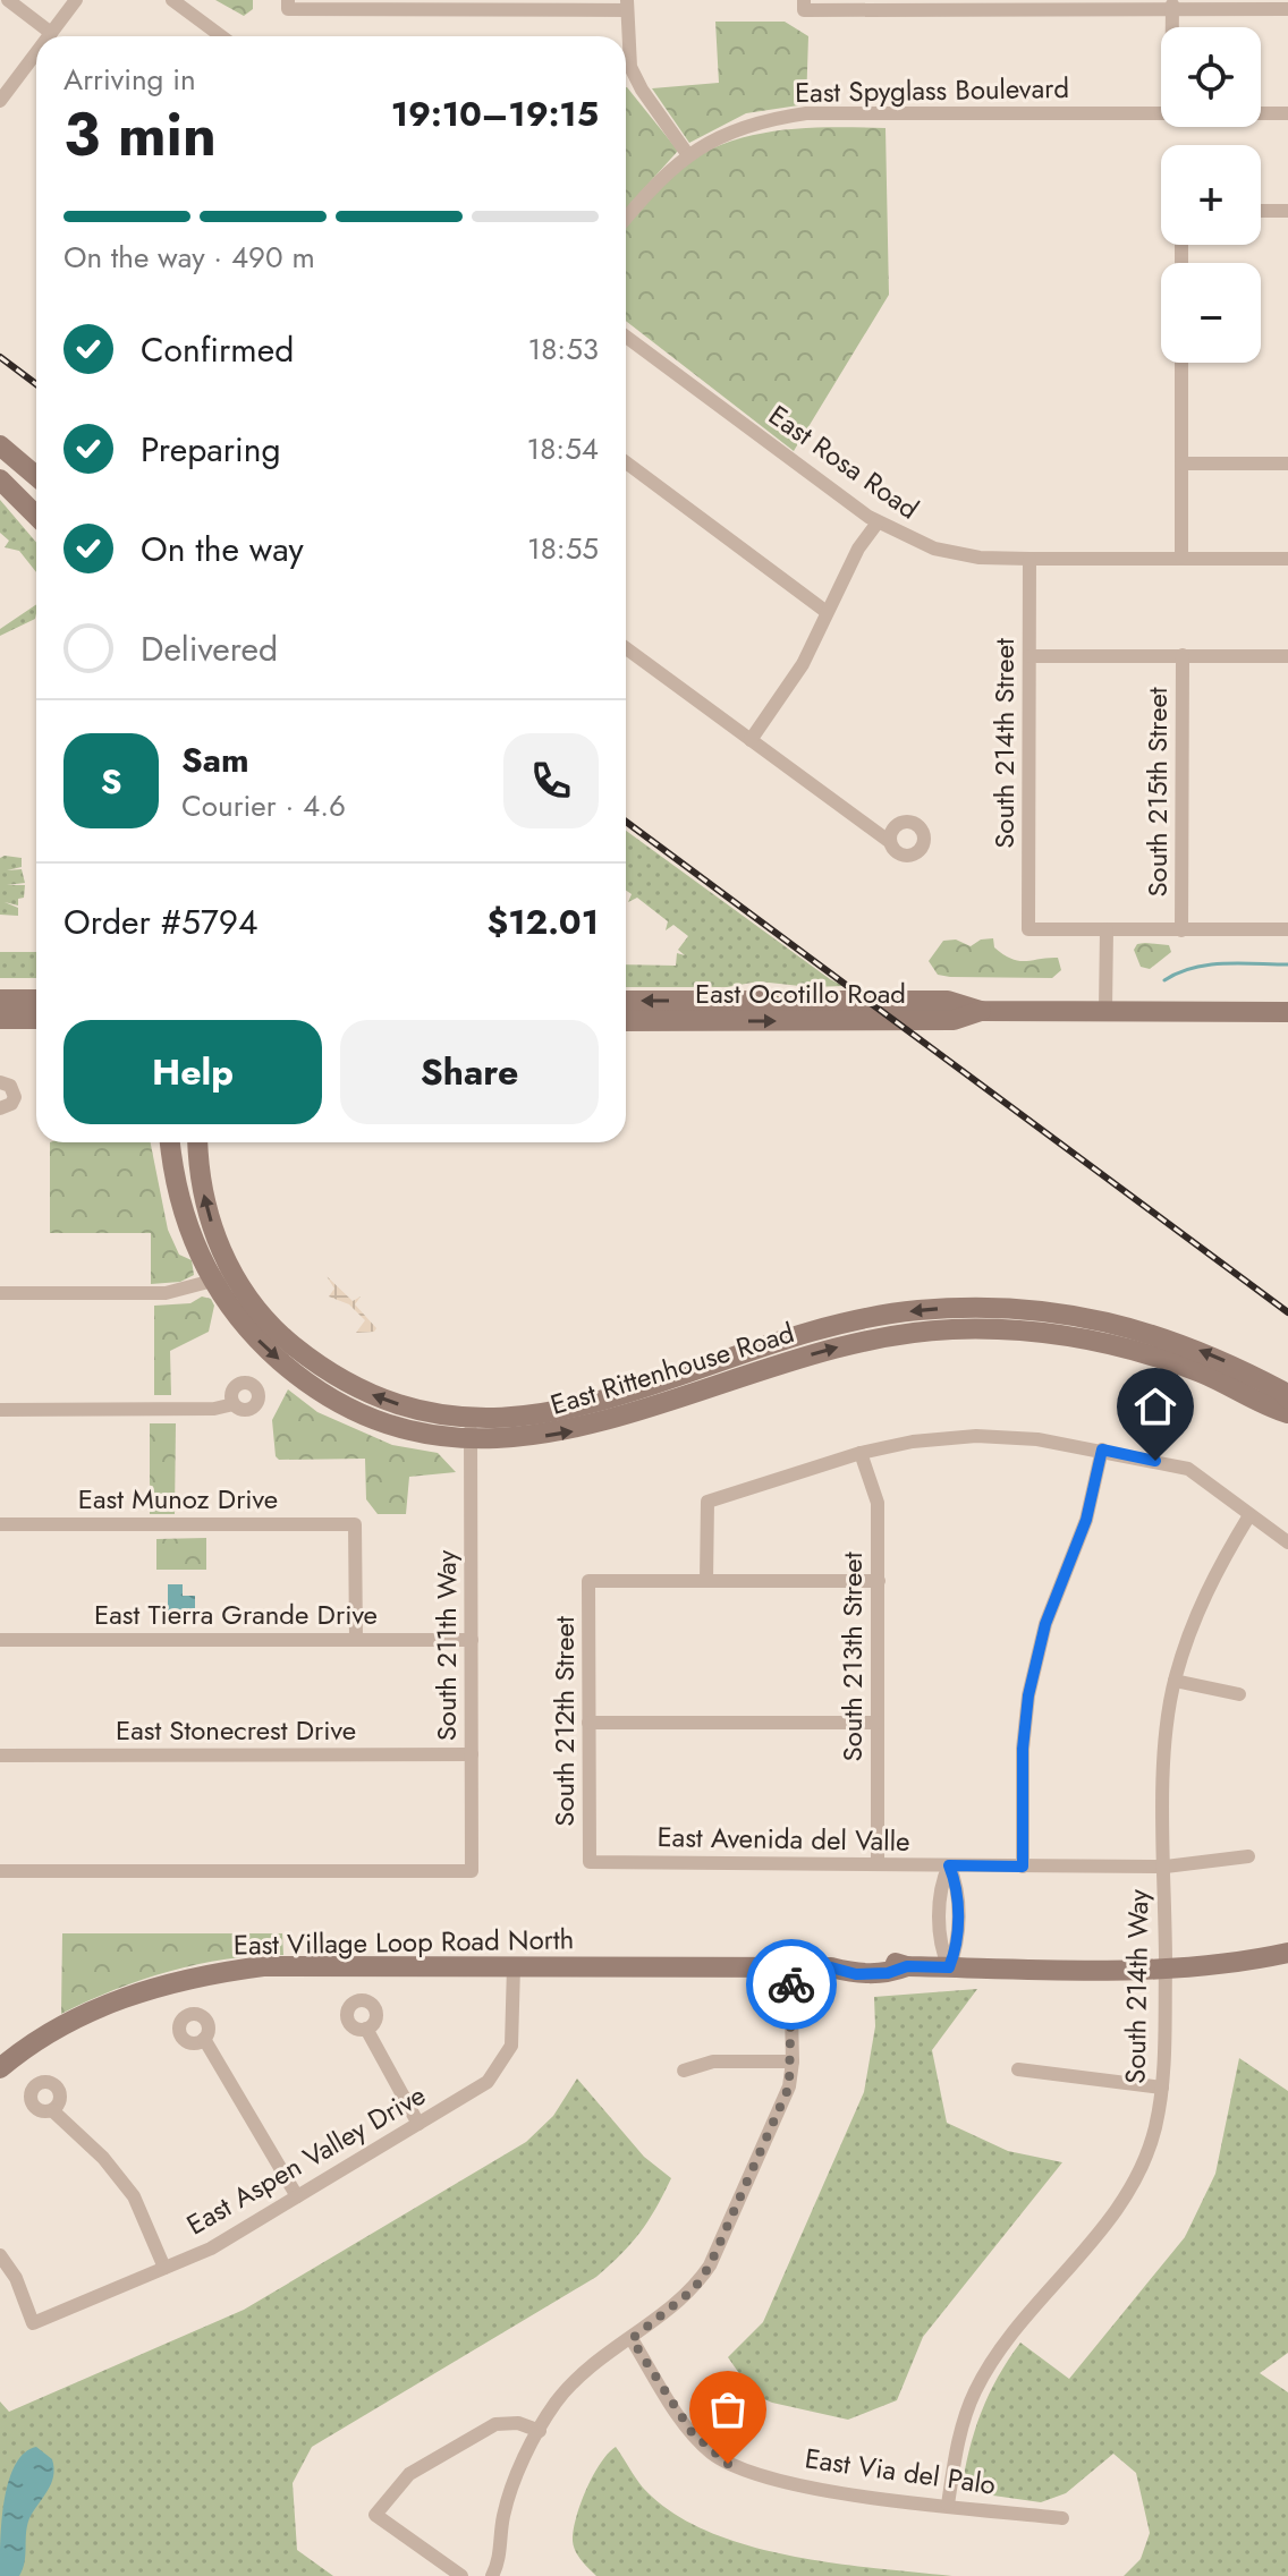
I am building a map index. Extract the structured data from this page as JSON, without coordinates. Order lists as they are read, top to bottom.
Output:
{
  "streets": {
    "main road": ["East Ocotillo Road", "East Rittenhouse Road", "East Village Loop Road North"],
    "street": [
      "East Spyglass Boulevard",
      "East Rosa Road",
      "South 214th Street",
      "South 215th Street",
      "East Munoz Drive",
      "East Tierra Grande Drive",
      "South 211th Way",
      "South 213th Street",
      "South 212th Street",
      "East Stonecrest Drive",
      "East Avenida del Valle",
      "South 214th Way",
      "East Aspen Valley Drive",
      "East Via del Palo"
    ]
  },
  "crossings": [
    ["East Rosa Road", "South 214th Street"],
    ["East Rittenhouse Road", "South 211th Way"],
    ["East Munoz Drive", "East Tierra Grande Drive"],
    ["East Tierra Grande Drive", "South 211th Way"],
    ["South 211th Way", "East Stonecrest Drive"],
    ["South 213th Street", "East Avenida del Valle"],
    ["South 212th Street", "East Avenida del Valle"],
    ["East Avenida del Valle", "South 214th Way"],
    ["East Village Loop Road North", "South 214th Way"],
    ["East Village Loop Road North", "East Aspen Valley Drive"],
    ["South 214th Way", "East Via del Palo"]
  ],
  "page": {
    "map_buttons": ["+", "−"],
    "heading": ["3 min", "Arriving in", "19:10–19:15"],
    "panel": [
      "Sam",
      "Courier · 4.6",
      "Order #5794",
      "$12.01"
    ],
    "bar": "On the way · 490 m",
    "list": [
      ["Confirmed", "18:53"],
      ["Preparing", "18:54"],
      ["On the way", "18:55"],
      "Delivered"
    ],
    "round": "S",
    "buttons": ["Help", "Share"]
  }
}
